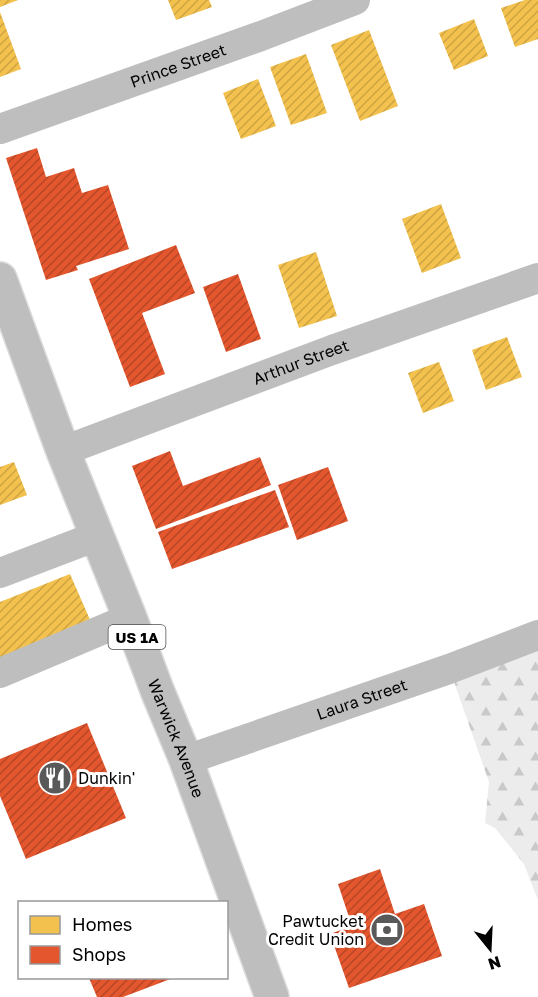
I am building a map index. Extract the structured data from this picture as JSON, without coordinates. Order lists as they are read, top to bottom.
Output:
{
  "streets": {
    "main road": ["US 1A", "Warwick Avenue"],
    "street": ["Prince Street", "Arthur Street", "Laura Street"]
  },
  "crossings": [
    ["Arthur Street", "Warwick Avenue"],
    ["Laura Street", "Warwick Avenue"]
  ],
  "places": {
    "restaurant": ["Dunkin'"],
    "bank": ["Pawtucket Credit Union"]
  },
  "legend": ["Homes", "Shops"],
  "north": "bottom"
}
